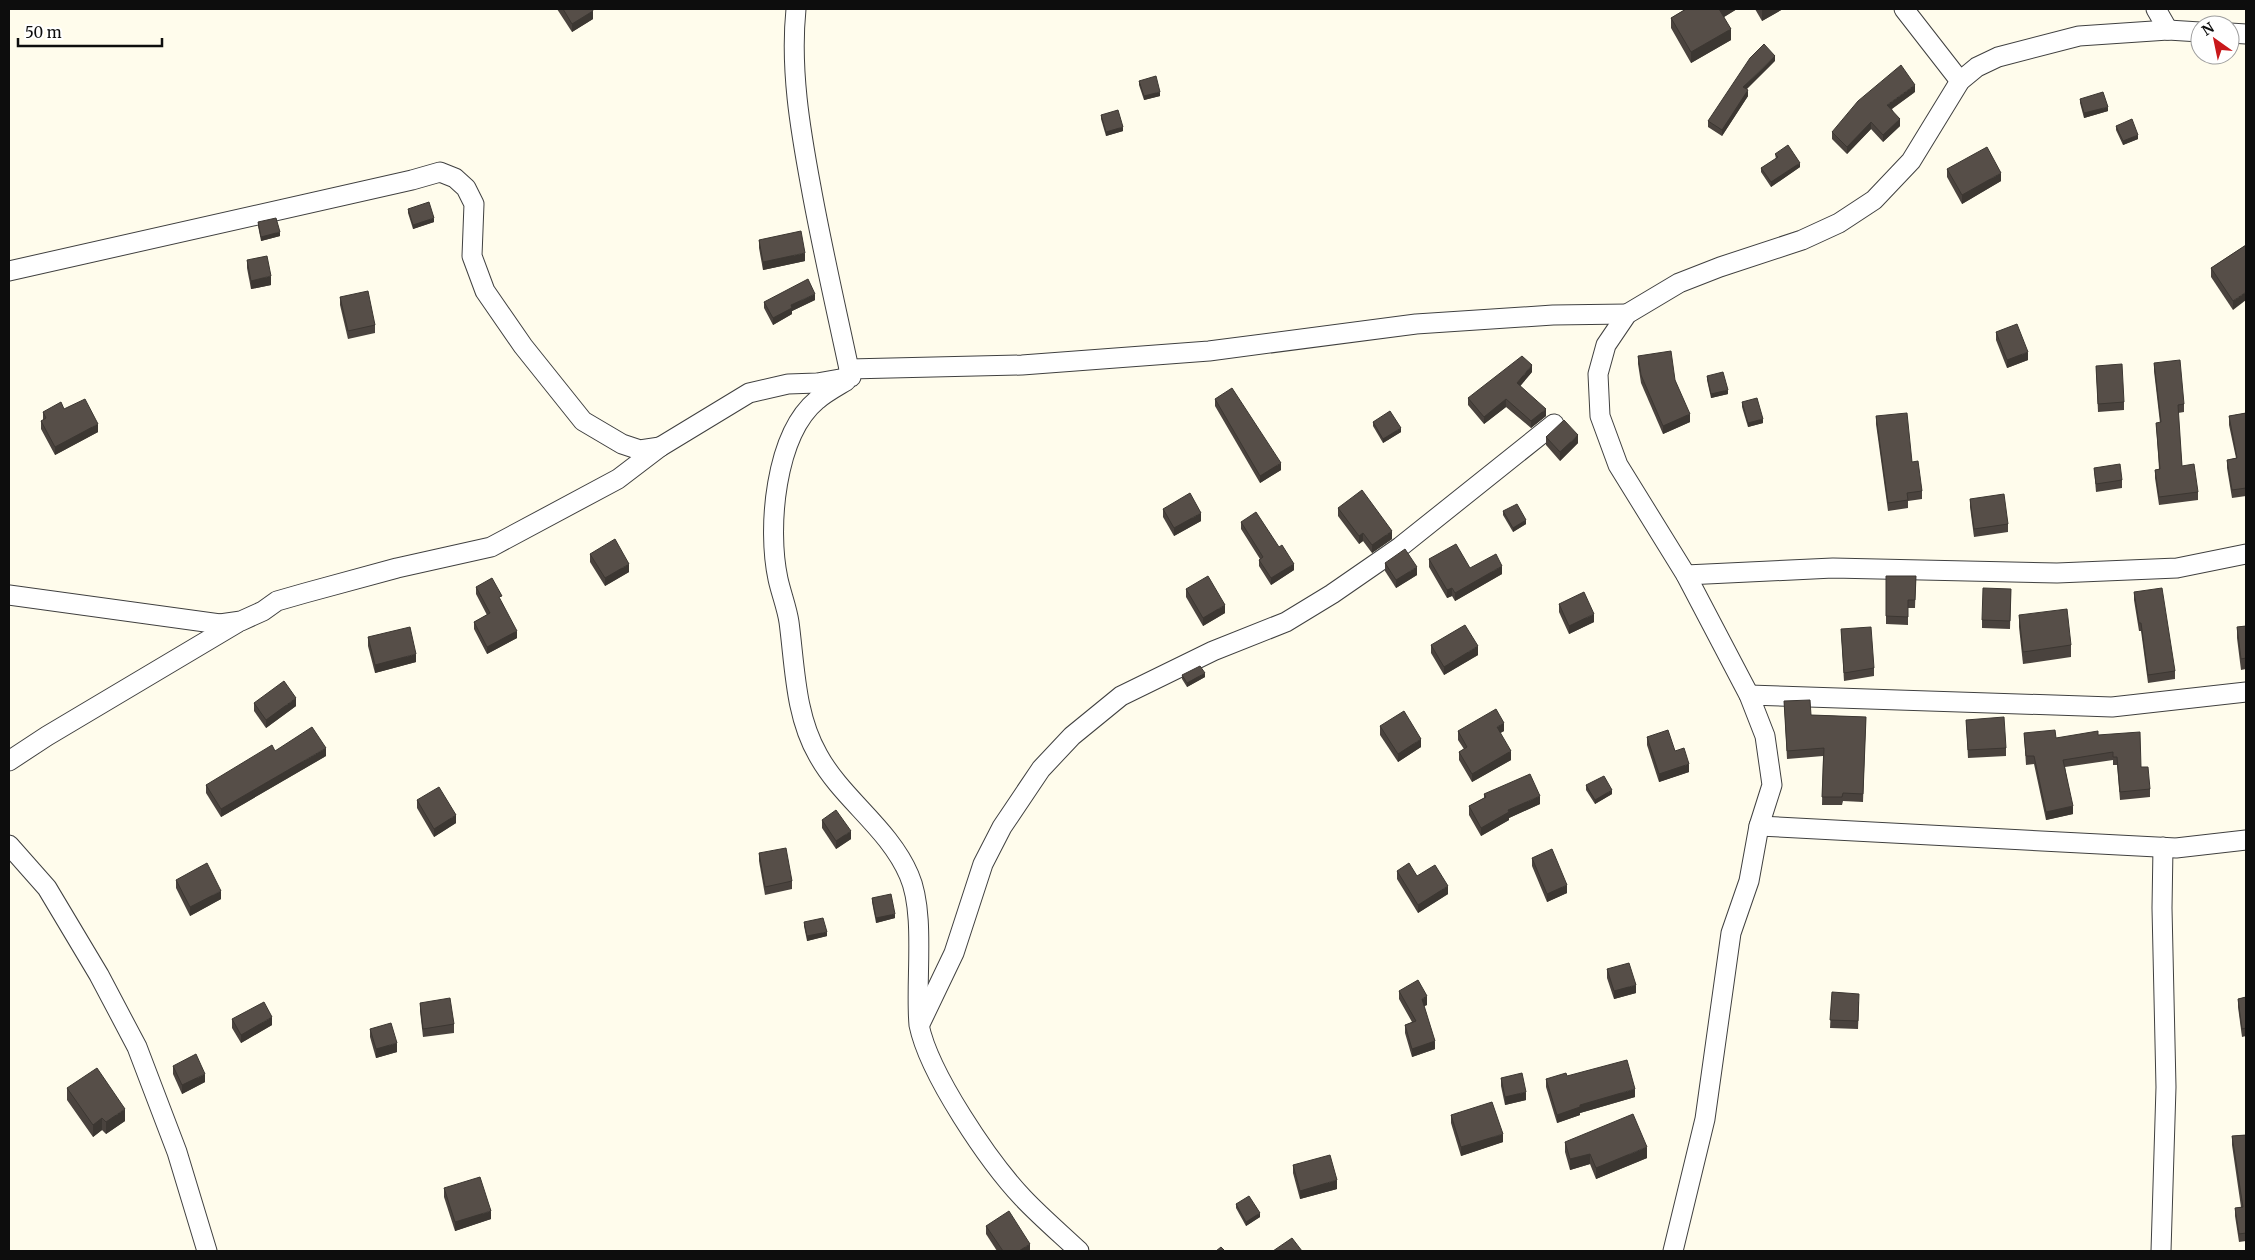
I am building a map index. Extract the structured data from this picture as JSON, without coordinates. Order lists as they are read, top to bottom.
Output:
{
  "scale_bar": "50 m",
  "north": "top left"
}
